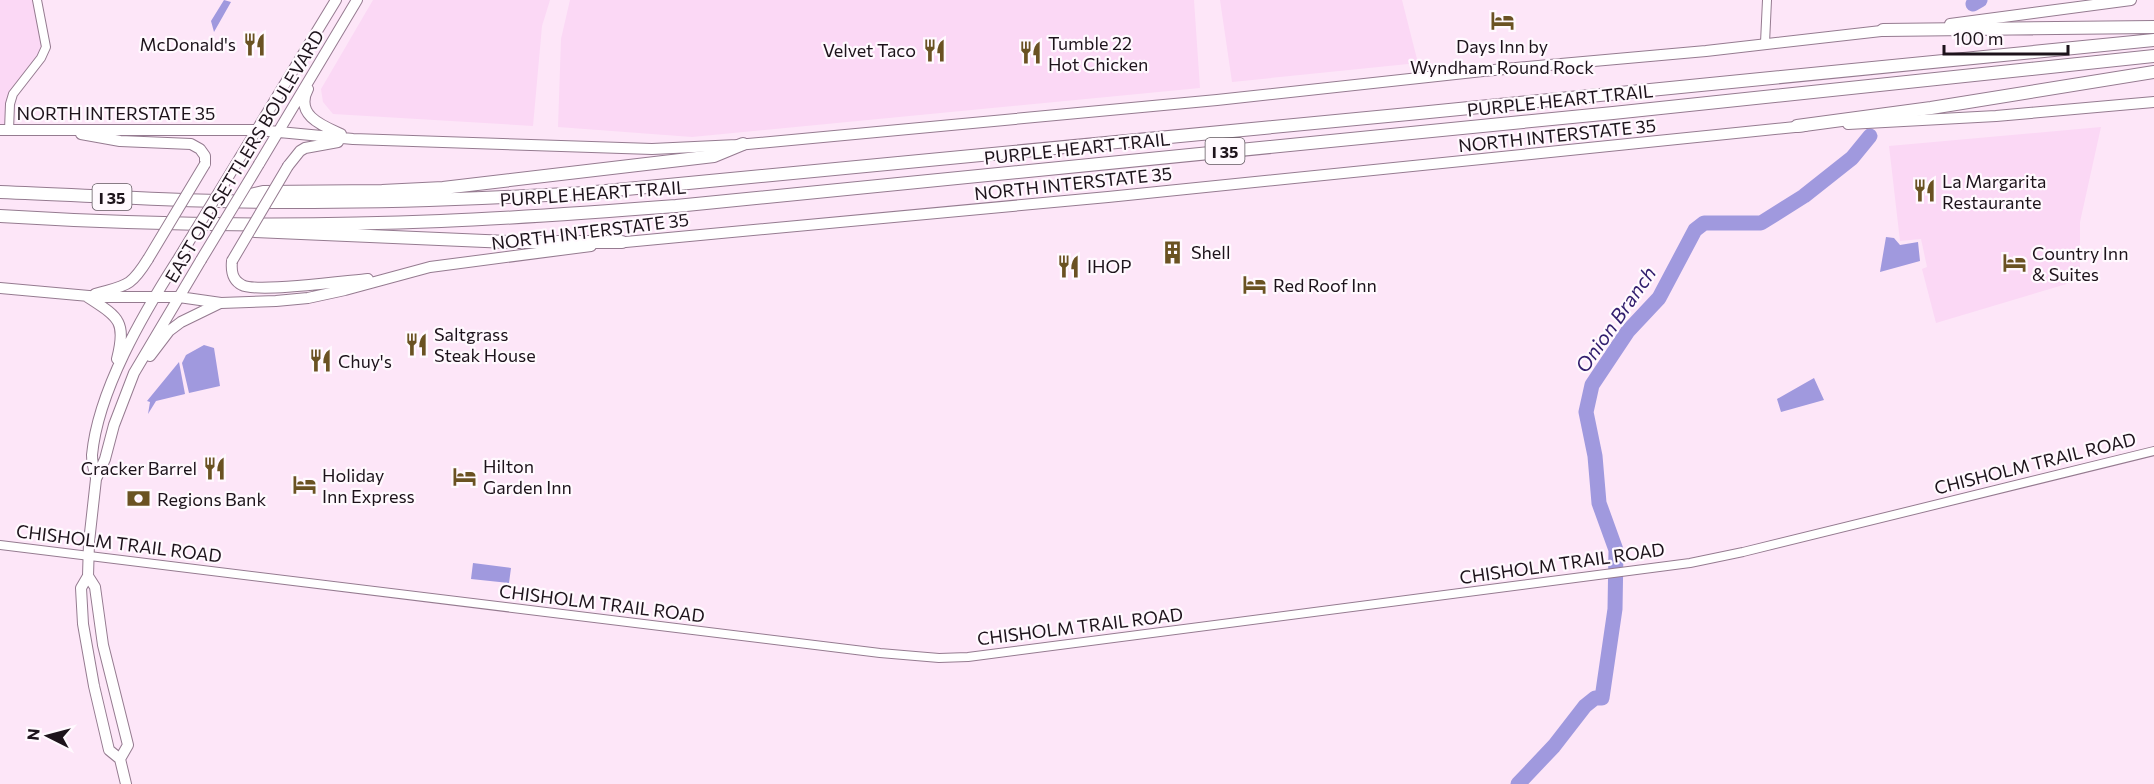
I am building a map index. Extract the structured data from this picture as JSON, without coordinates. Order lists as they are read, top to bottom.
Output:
{
  "streets": {
    "highway": ["PURPLE HEART TRAIL", "I 35"],
    "main road": ["NORTH INTERSTATE 35", "EAST OLD SETTLERS BOULEVARD"],
    "street": ["CHISHOLM TRAIL ROAD"]
  },
  "crossings": [
    ["NORTH INTERSTATE 35", "EAST OLD SETTLERS BOULEVARD"]
  ],
  "water": ["Onion Branch"],
  "places": {
    "hotel": [
      "Days Inn by Wyndham Round Rock",
      "Country Inn & Suites",
      "Red Roof Inn",
      "Hilton Garden Inn",
      "Holiday Inn Express"
    ],
    "restaurant": [
      "McDonald's",
      "Velvet Taco",
      "Tumble 22 Hot Chicken",
      "La Margarita Restaurante",
      "IHOP",
      "Saltgrass Steak House",
      "Chuy's",
      "Cracker Barrel"
    ],
    "building": ["Shell"],
    "bank": ["Regions Bank"]
  },
  "scale_bar": "100 m",
  "north": "left"
}
